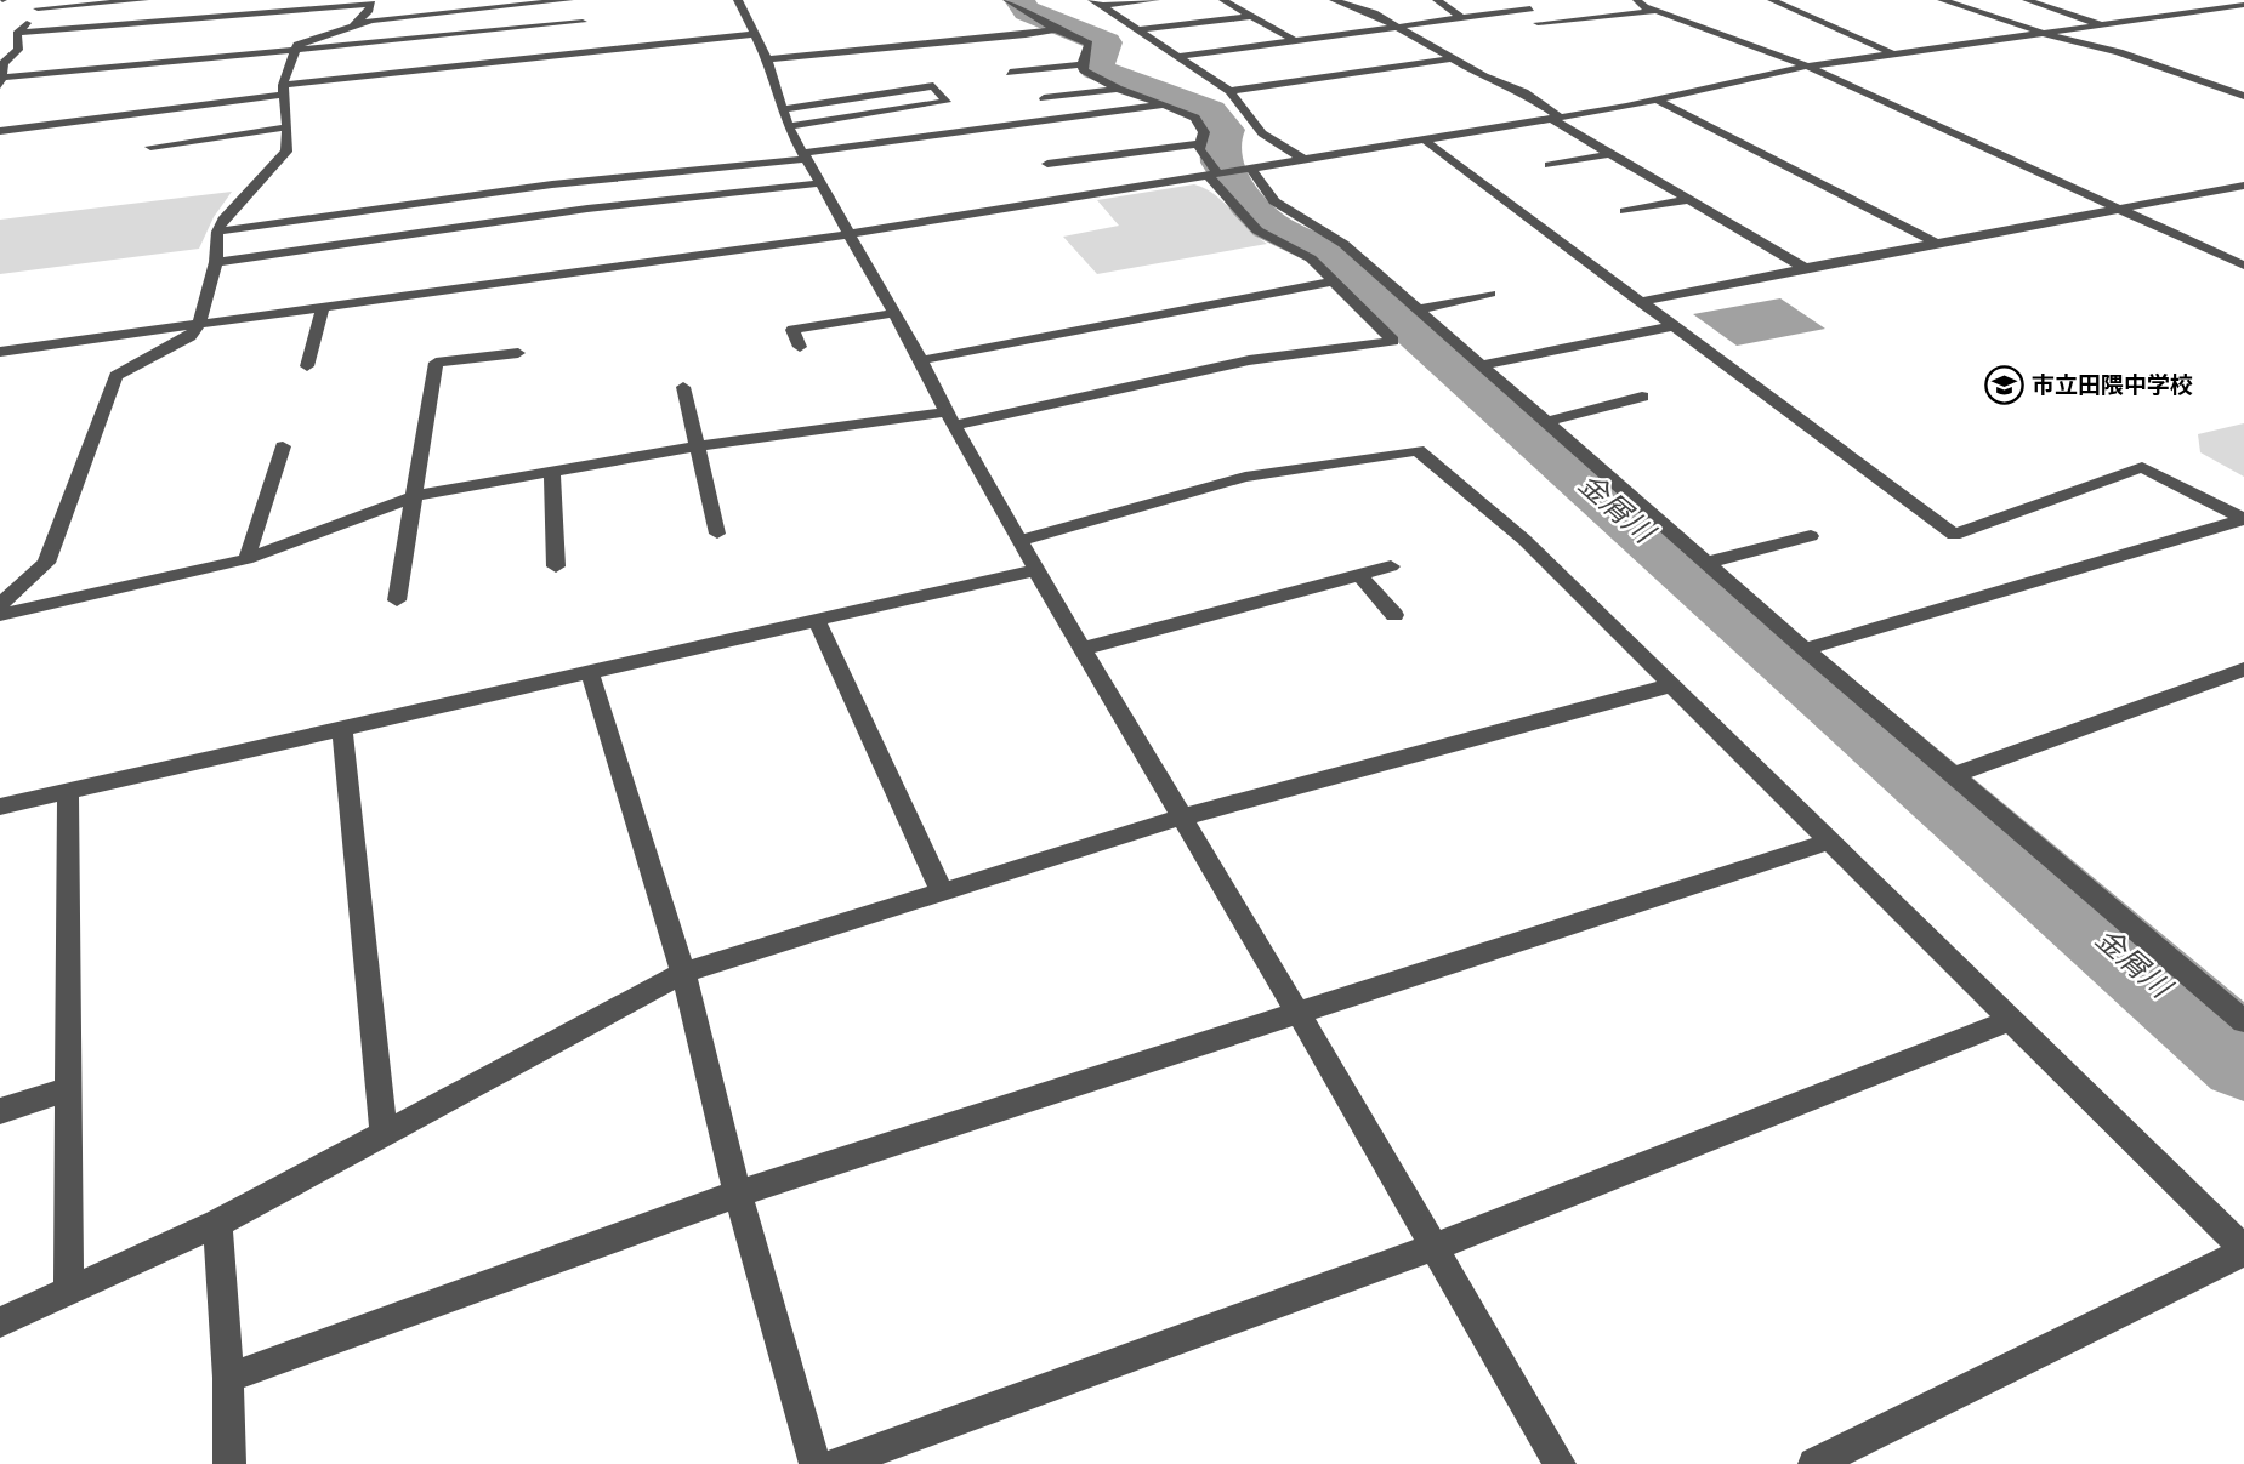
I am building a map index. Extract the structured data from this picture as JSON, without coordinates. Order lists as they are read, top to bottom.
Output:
{
  "water": ["金屑川"],
  "places": {
    "school or university": ["市立田隈中学校"]
  }
}
